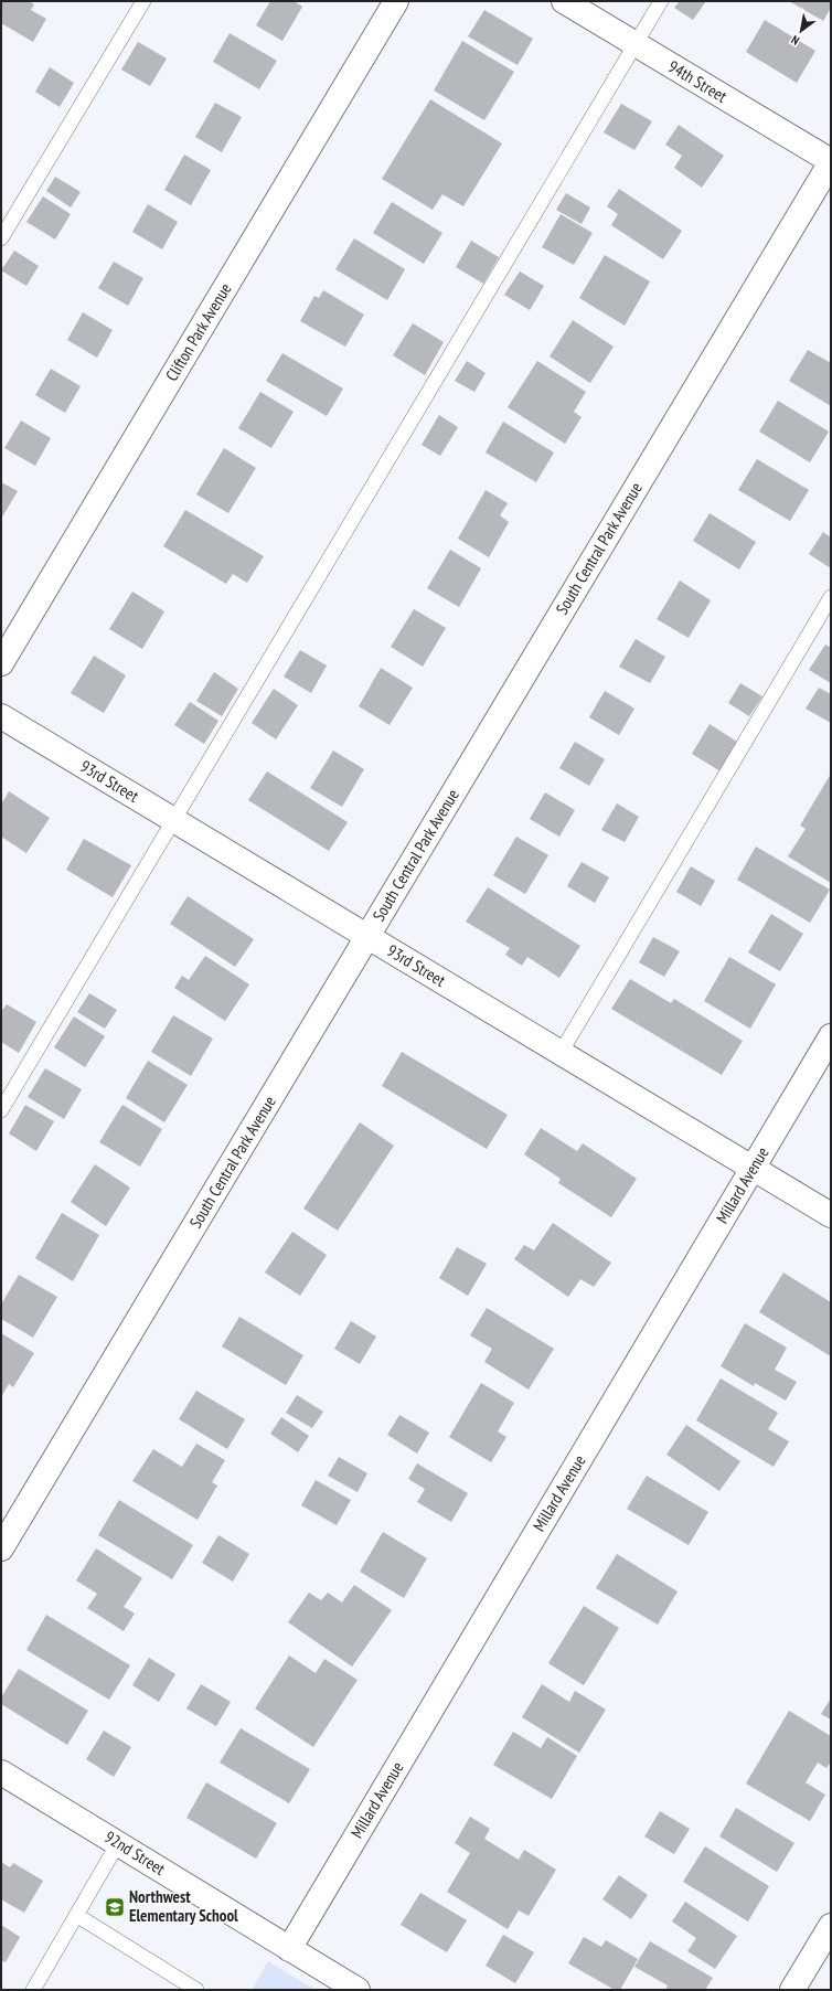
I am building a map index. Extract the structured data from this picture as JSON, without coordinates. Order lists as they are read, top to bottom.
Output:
{
  "streets": {
    "street": [
      "94th Street",
      "Clifton Park Avenue",
      "South Central Park Avenue",
      "93rd Street",
      "Millard Avenue",
      "92nd Street"
    ]
  },
  "crossings": [
    ["94th Street", "South Central Park Avenue"],
    ["South Central Park Avenue", "93rd Street"],
    ["93rd Street", "Millard Avenue"],
    ["Millard Avenue", "92nd Street"]
  ],
  "places": {
    "school or university": ["Northwest Elementary School"]
  },
  "north": "bottom left"
}
